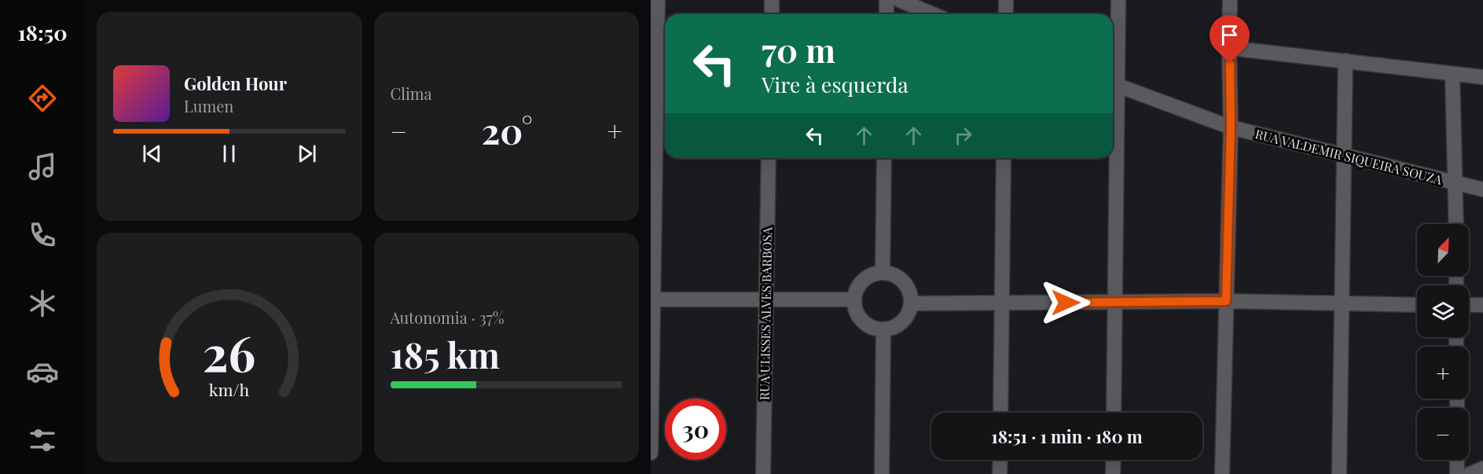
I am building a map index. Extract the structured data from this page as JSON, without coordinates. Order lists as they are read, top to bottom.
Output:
{
  "streets": {
    "street": ["RUA VALDEMIR SIQUEIRA SOUZA", "RUA ULISSES ALVES BARBOSA"]
  },
  "north": "top right",
  "page": {
    "tabs": "18:50",
    "tile": [
      "Clima",
      ["Autonomia · 37%", "185 km"]
    ],
    "turn": ["70 m", "Vire à esquerda"],
    "song": ["Golden Hour", "Lumen"],
    "heat": ["−", "20°", "+"],
    "map_buttons": ["+", "−"],
    "limit": "30",
    "trip": "18:51 · 1 min · 180 m",
    "gauge": ["26", "km/h"]
  }
}
